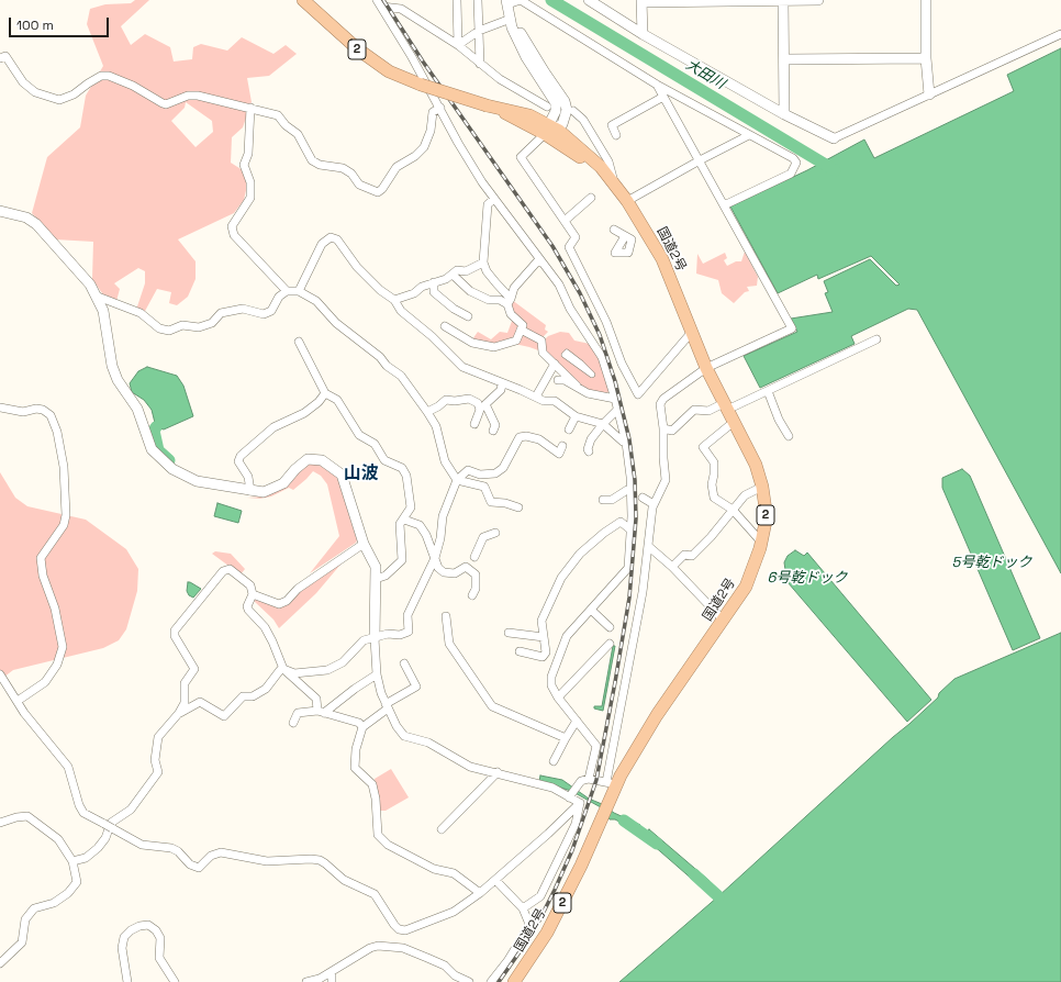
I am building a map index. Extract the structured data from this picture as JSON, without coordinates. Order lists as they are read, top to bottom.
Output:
{
  "streets": {
    "highway": ["2", "国道2号"]
  },
  "districts": ["山波"],
  "water": ["大田川", "5号乾ドック", "6号乾ドック"],
  "scale_bar": "100 m"
}
